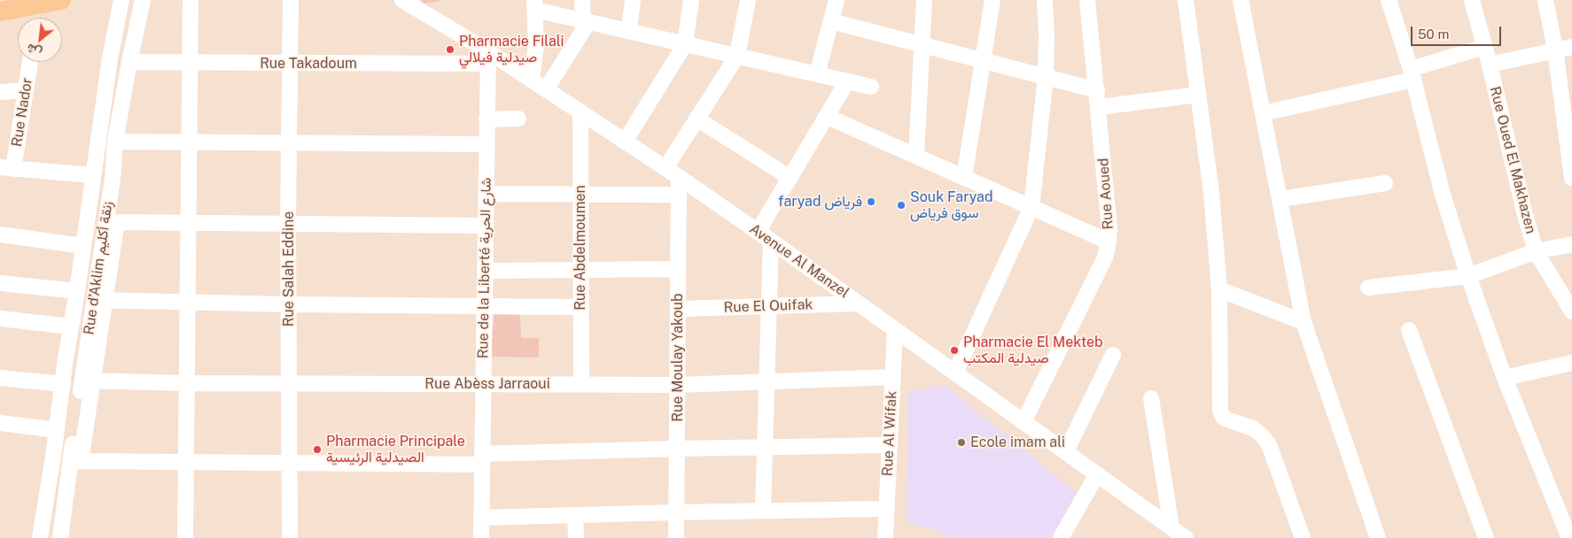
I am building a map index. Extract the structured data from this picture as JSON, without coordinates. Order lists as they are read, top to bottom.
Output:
{
  "streets": {
    "street": [
      "Rue Takadoum",
      "Rue Nador",
      "Rue Oued El Makhazen",
      "Rue Aoued",
      "Rue Abdelmoumen",
      "Avenue Al Manzel",
      "Rue d’Aklim زنقة أكليم",
      "Rue de la Liberté شارع الحرية",
      "Rue Salah Eddine",
      "Rue El Ouifak",
      "Rue Moulay Yakoub",
      "Rue Abèss Jarraoui",
      "Rue Al Wifak"
    ]
  },
  "crossings": [
    ["Rue Takadoum", "Avenue Al Manzel"],
    ["Rue Takadoum", "Rue d’Aklim زنقة أكليم"],
    ["Rue Takadoum", "Rue de la Liberté شارع الحرية"],
    ["Rue Takadoum", "Rue Salah Eddine"],
    ["Rue Aoued", "Avenue Al Manzel"],
    ["Rue Abdelmoumen", "Avenue Al Manzel"],
    ["Rue Abdelmoumen", "Rue Abèss Jarraoui"],
    ["Avenue Al Manzel", "Rue de la Liberté شارع الحرية"],
    ["Avenue Al Manzel", "Rue El Ouifak"],
    ["Avenue Al Manzel", "Rue Moulay Yakoub"],
    ["Avenue Al Manzel", "Rue Al Wifak"],
    ["Rue d’Aklim زنقة أكليم", "Rue Abèss Jarraoui"],
    ["Rue de la Liberté شارع الحرية", "Rue Abèss Jarraoui"],
    ["Rue Salah Eddine", "Rue Abèss Jarraoui"],
    ["Rue El Ouifak", "Rue Moulay Yakoub"],
    ["Rue Moulay Yakoub", "Rue Abèss Jarraoui"],
    ["Rue Abèss Jarraoui", "Rue Al Wifak"]
  ],
  "places": [
    "Pharmacie Filali صيدلية فيلالي",
    "faryad فرياض",
    "Souk Faryad سوق فرياض",
    "Pharmacie El Mekteb صيدلية المكتب",
    "Ecole imam ali",
    "Pharmacie Principale الصيدلية الرئيسية"
  ],
  "scale_bar": "50 m",
  "north": "bottom left"
}
